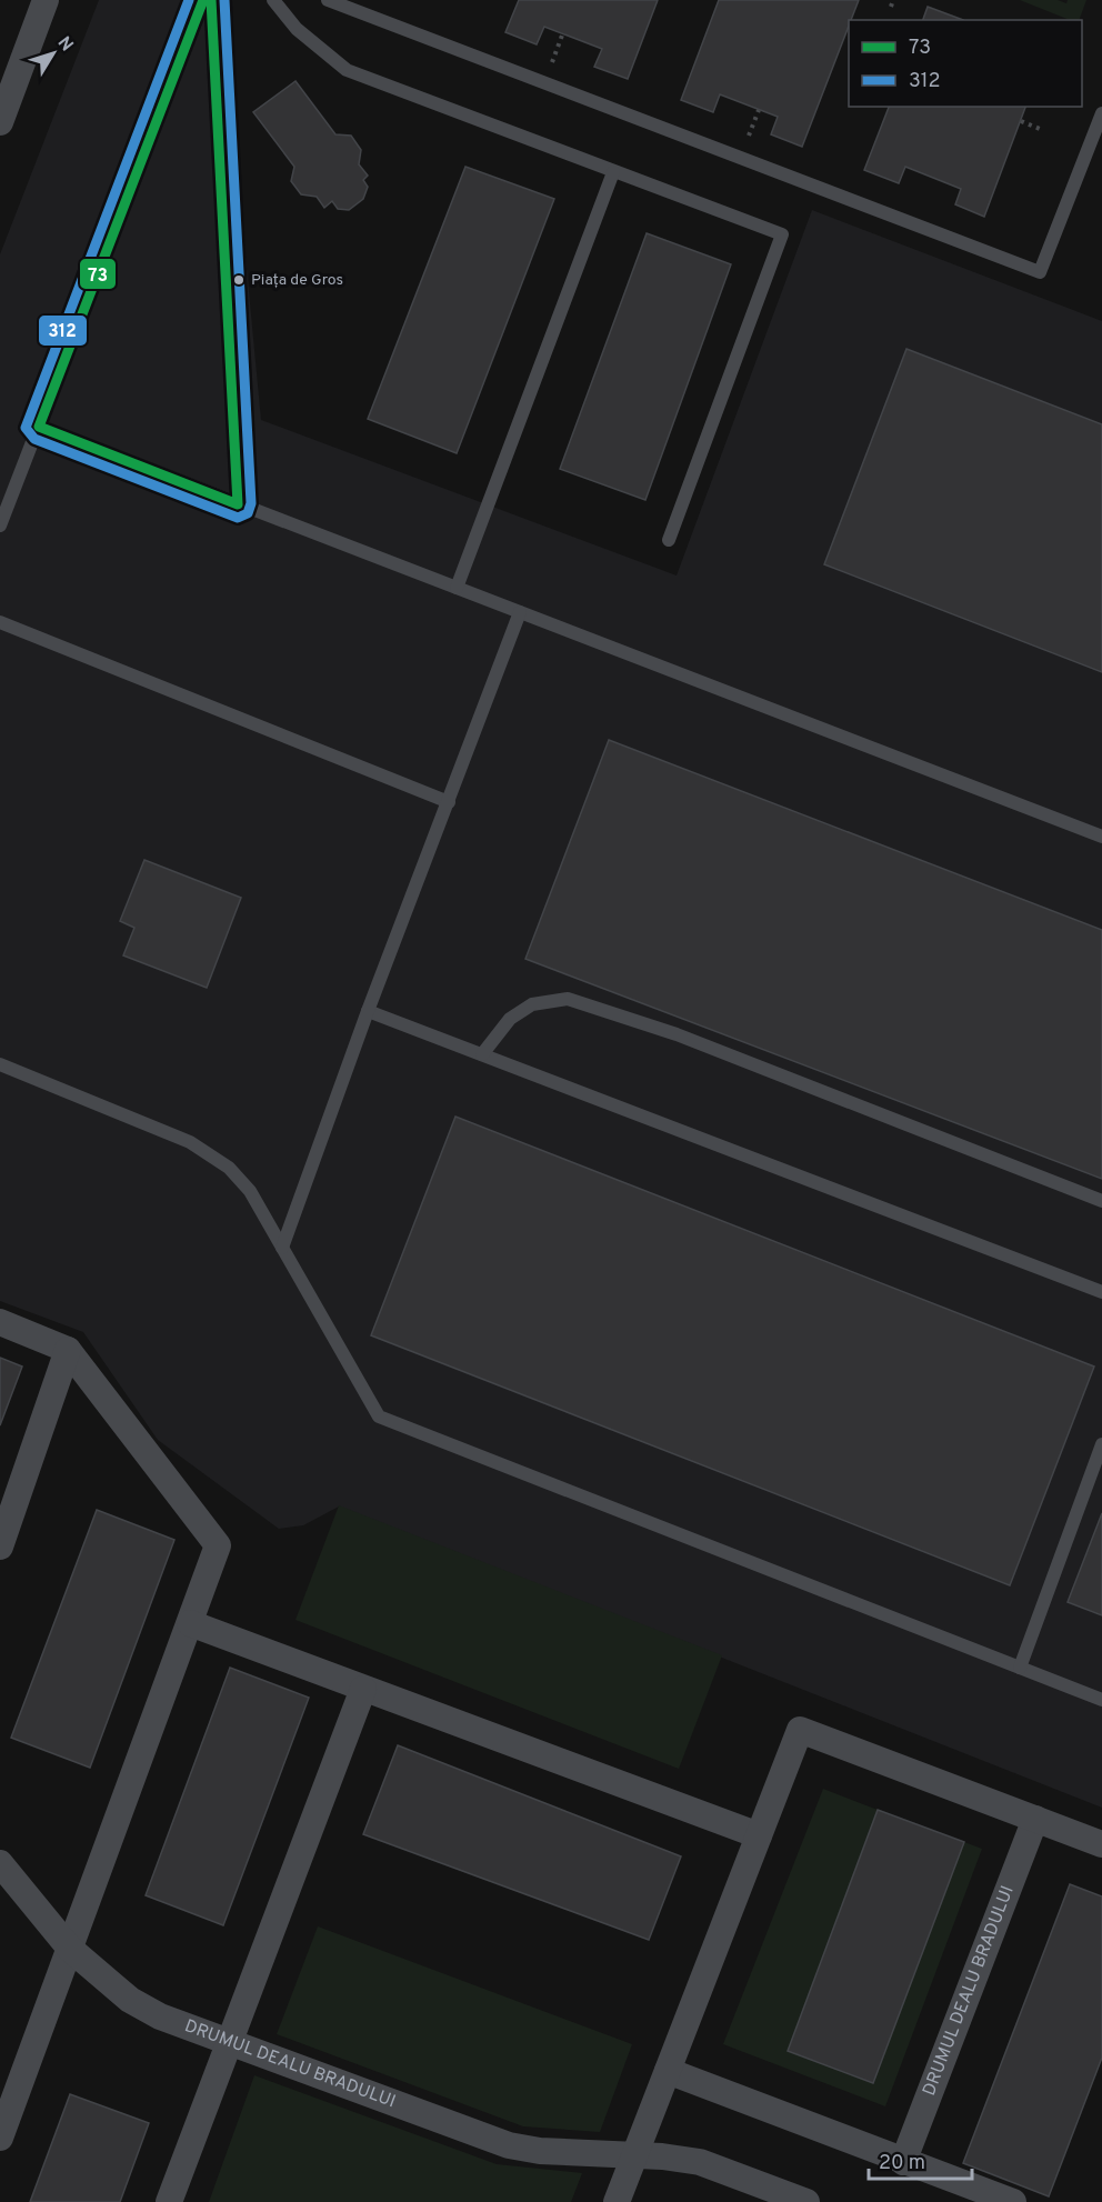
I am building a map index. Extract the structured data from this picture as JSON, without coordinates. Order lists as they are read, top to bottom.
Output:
{
  "streets": {
    "street": ["DRUMUL DEALU BRADULUI"]
  },
  "places": ["Piața de Gros"],
  "lines": ["transit line 73", "transit line 312"],
  "legend": ["73", "312"],
  "scale_bar": "20 m",
  "north": "top right"
}
